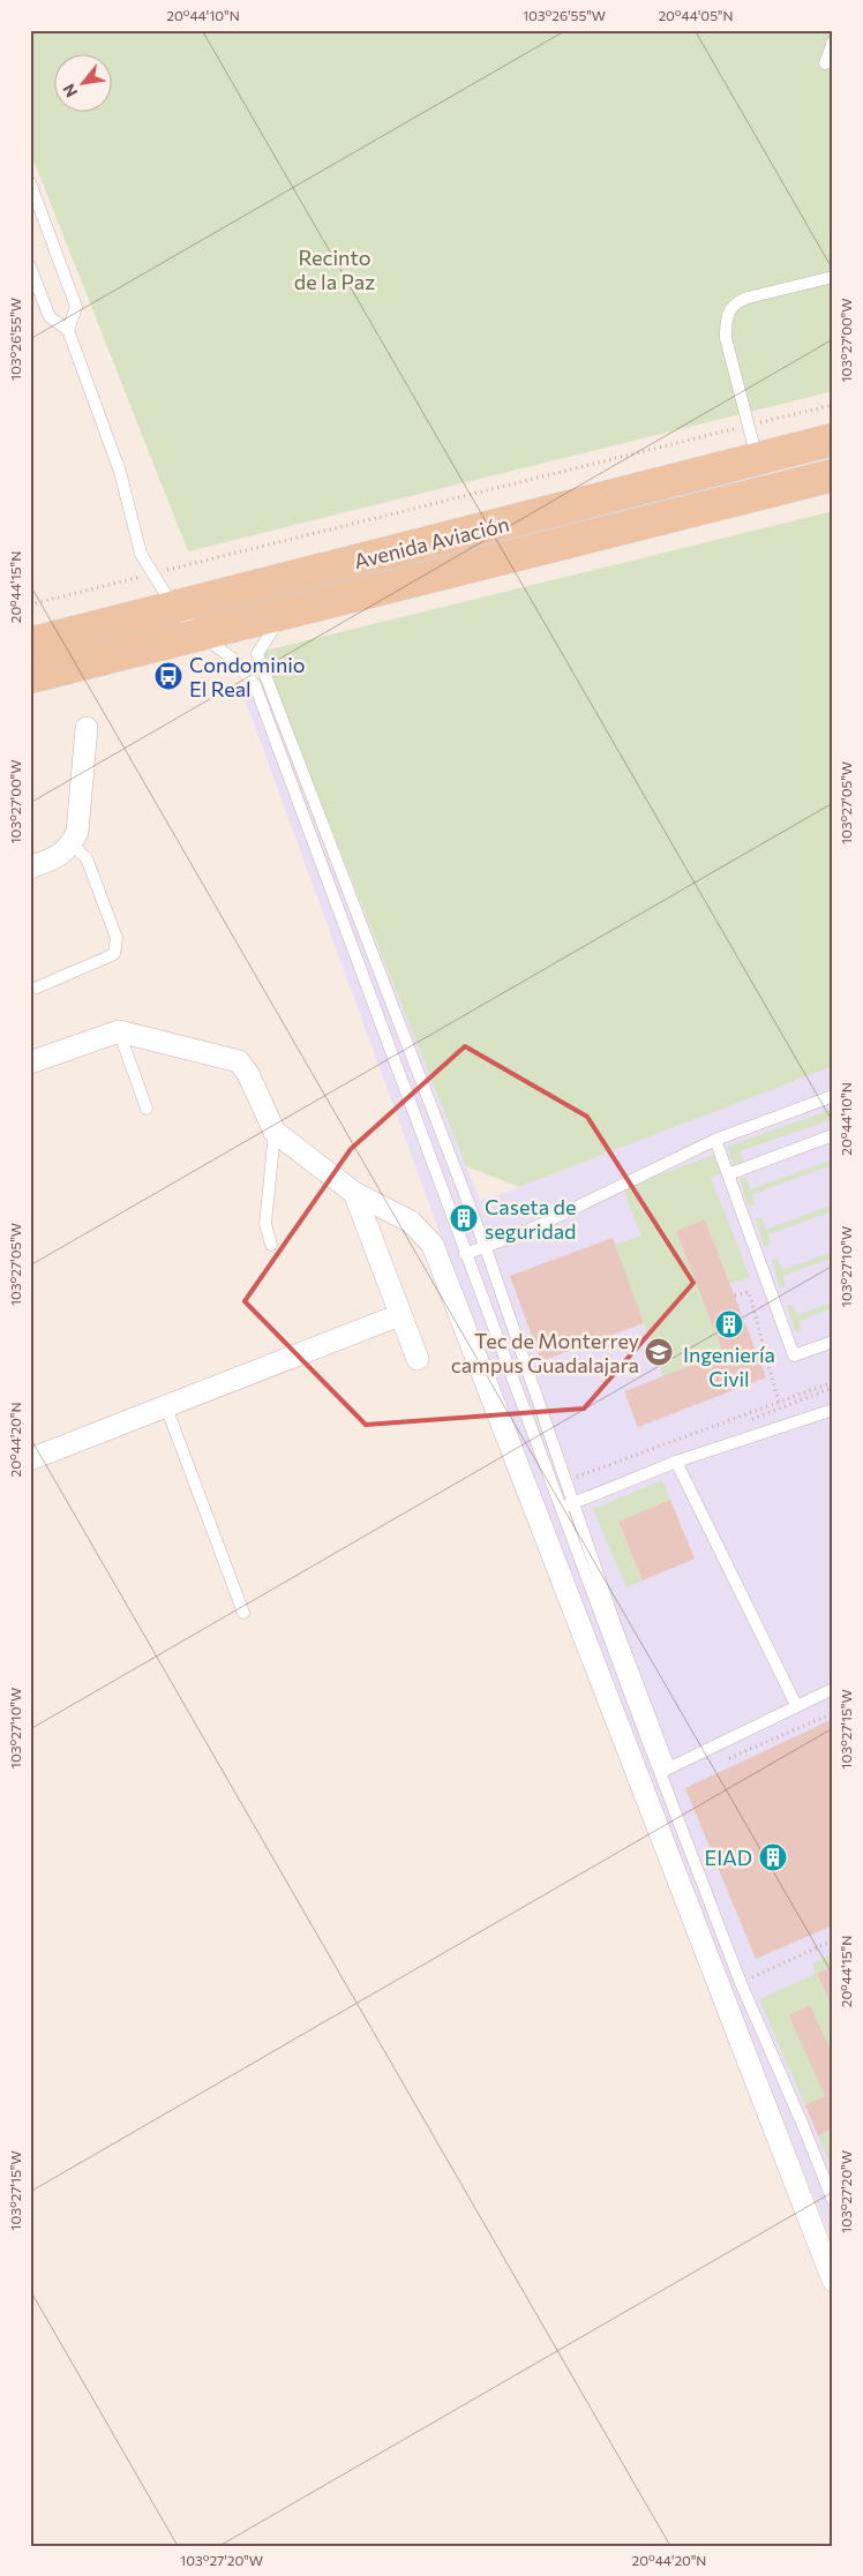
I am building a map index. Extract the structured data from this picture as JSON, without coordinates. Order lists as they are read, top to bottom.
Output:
{
  "streets": {
    "main road": ["Avenida Aviación"]
  },
  "parks": ["Recinto de la Paz"],
  "places": {
    "bus stop": ["Condominio El Real"],
    "building": ["Caseta de seguridad", "Ingeniería Civil", "EIAD"],
    "school or university": ["Tec de Monterrey campus Guadalajara"]
  },
  "north": "bottom left",
  "coordinates": [
    "20°44'10\"N",
    "103°26'55\"W",
    "20°44'05\"N",
    "103°27'00\"W",
    "20°44'15\"N",
    "103°27'05\"W",
    "103°27'10\"W",
    "20°44'20\"N",
    "103°27'15\"W",
    "103°27'20\"W"
  ]
}
